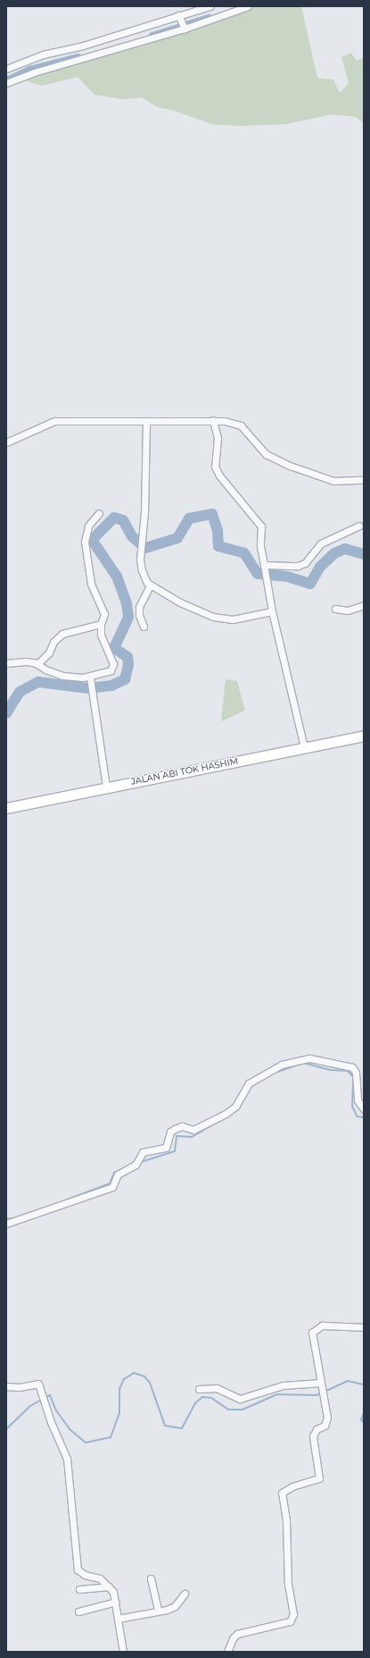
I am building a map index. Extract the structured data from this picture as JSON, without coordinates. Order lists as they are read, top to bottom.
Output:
{
  "streets": {
    "main road": ["JALAN ABI TOK HASHIM"]
  }
}
